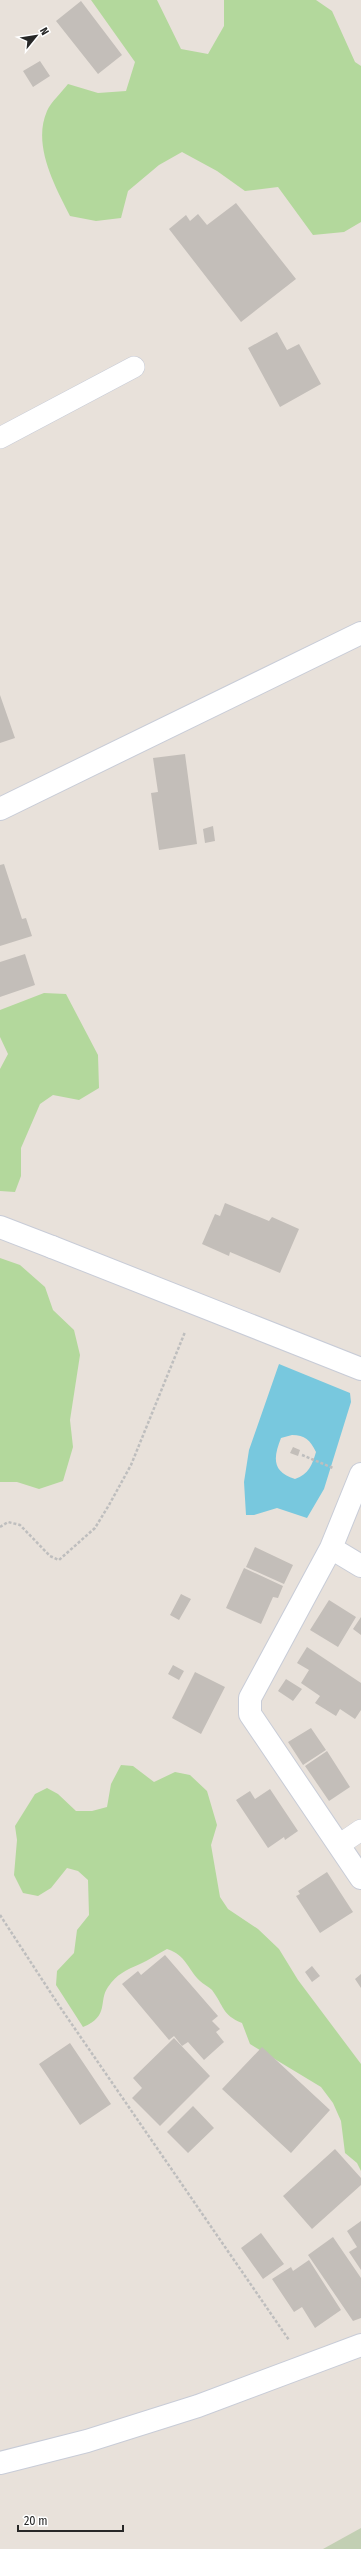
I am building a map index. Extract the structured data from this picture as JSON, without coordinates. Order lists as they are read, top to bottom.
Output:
{
  "scale_bar": "20 m",
  "north": "top right"
}
